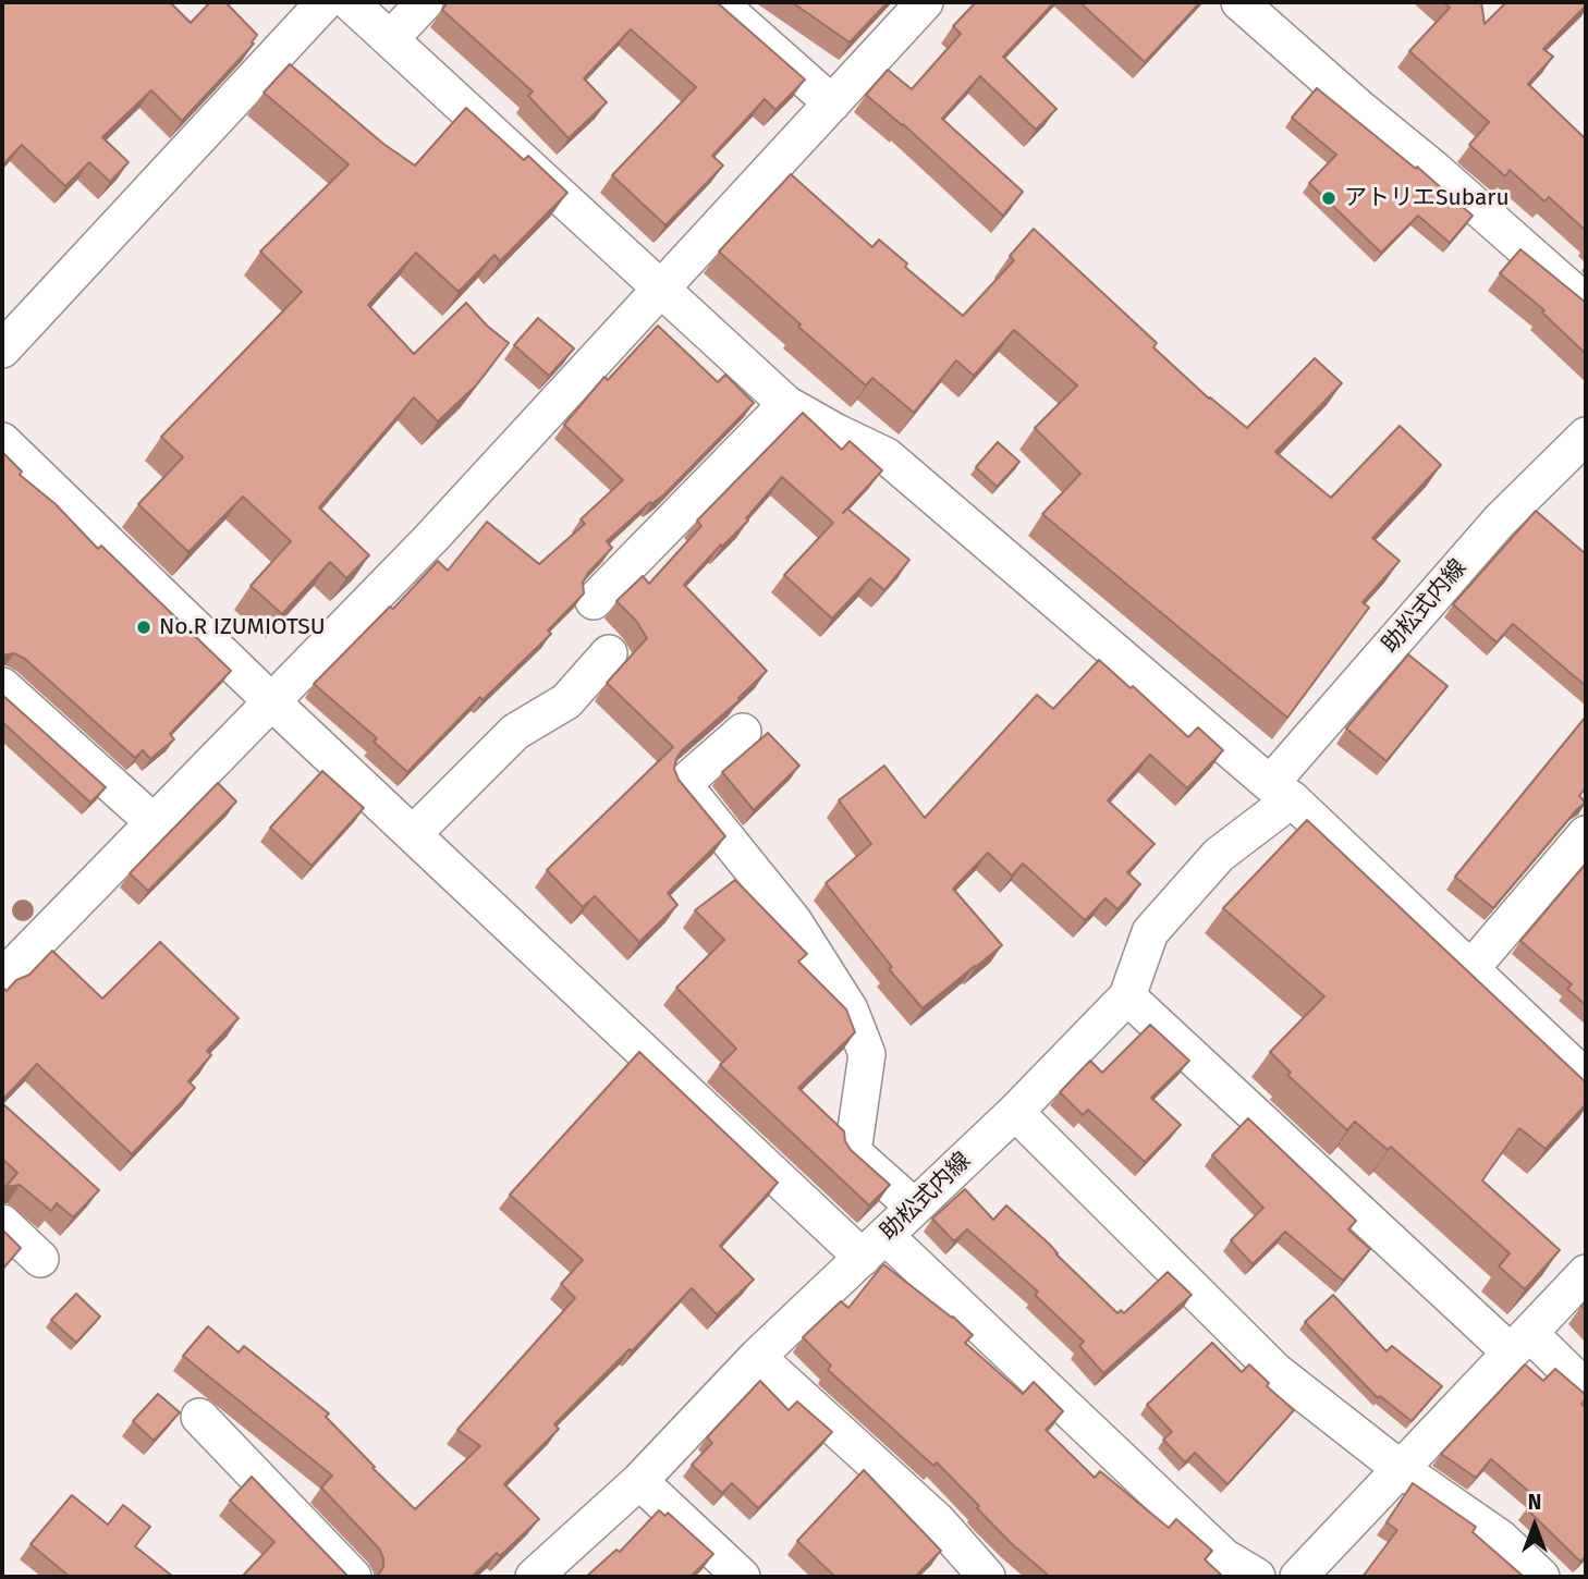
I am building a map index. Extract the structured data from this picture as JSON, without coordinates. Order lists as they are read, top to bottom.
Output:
{
  "streets": {
    "street": ["助松式内線"]
  },
  "places": ["アトリエSubaru", "No.R IZUMIOTSU"],
  "north": "top"
}
